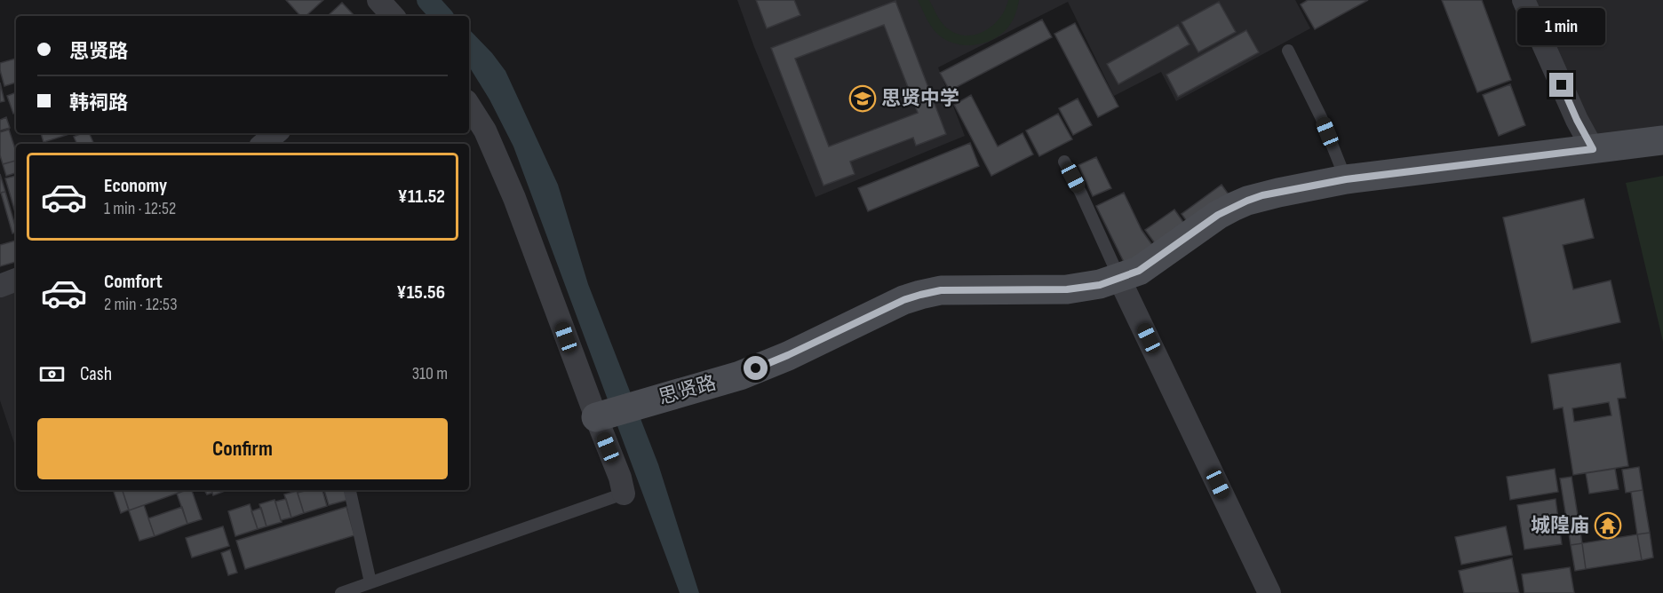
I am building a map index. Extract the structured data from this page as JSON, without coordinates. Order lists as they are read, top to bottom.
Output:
{
  "streets": {
    "street": ["思贤路"]
  },
  "places": {
    "school or university": ["思贤中学"],
    "temple": ["城隍庙"]
  },
  "page": {
    "bubble": "1 min",
    "banner": ["思贤路", "韩祠路"],
    "list": [
      {
        "name": "Economy",
        "note": "1 min · 12:52",
        "value": "¥11.52"
      },
      {
        "name": "Comfort",
        "note": "2 min · 12:53",
        "value": "¥15.56"
      }
    ],
    "pay": ["Cash", "310 m"],
    "buttons": "Confirm"
  }
}
